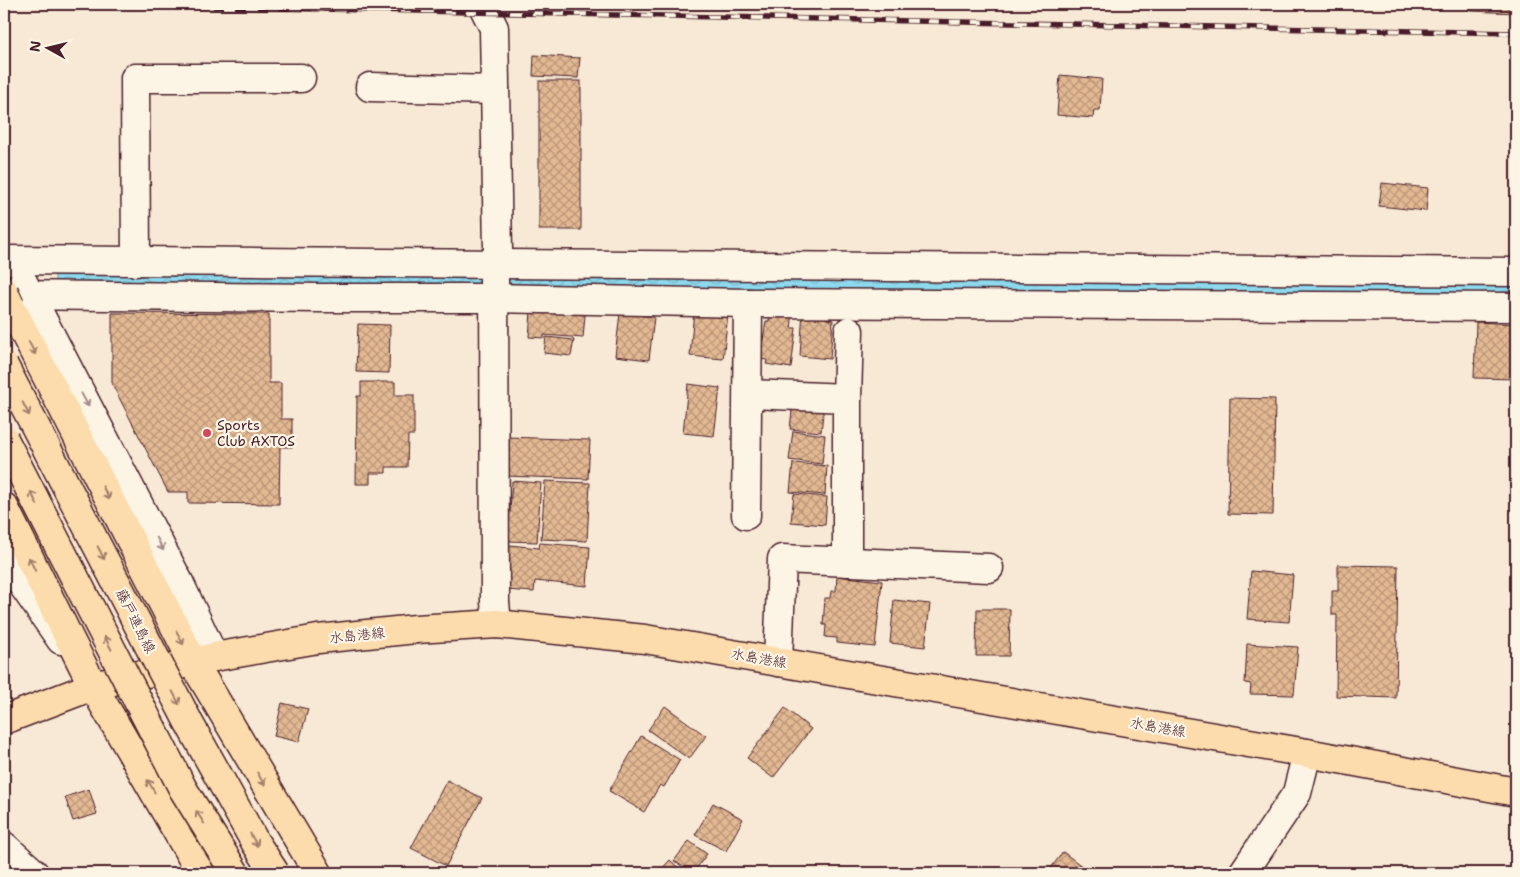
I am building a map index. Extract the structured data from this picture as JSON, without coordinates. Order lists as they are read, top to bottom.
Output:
{
  "streets": {
    "main road": ["藤戸連島線", "水島港線"]
  },
  "places": ["Sports Club AXTOS"],
  "north": "left"
}
